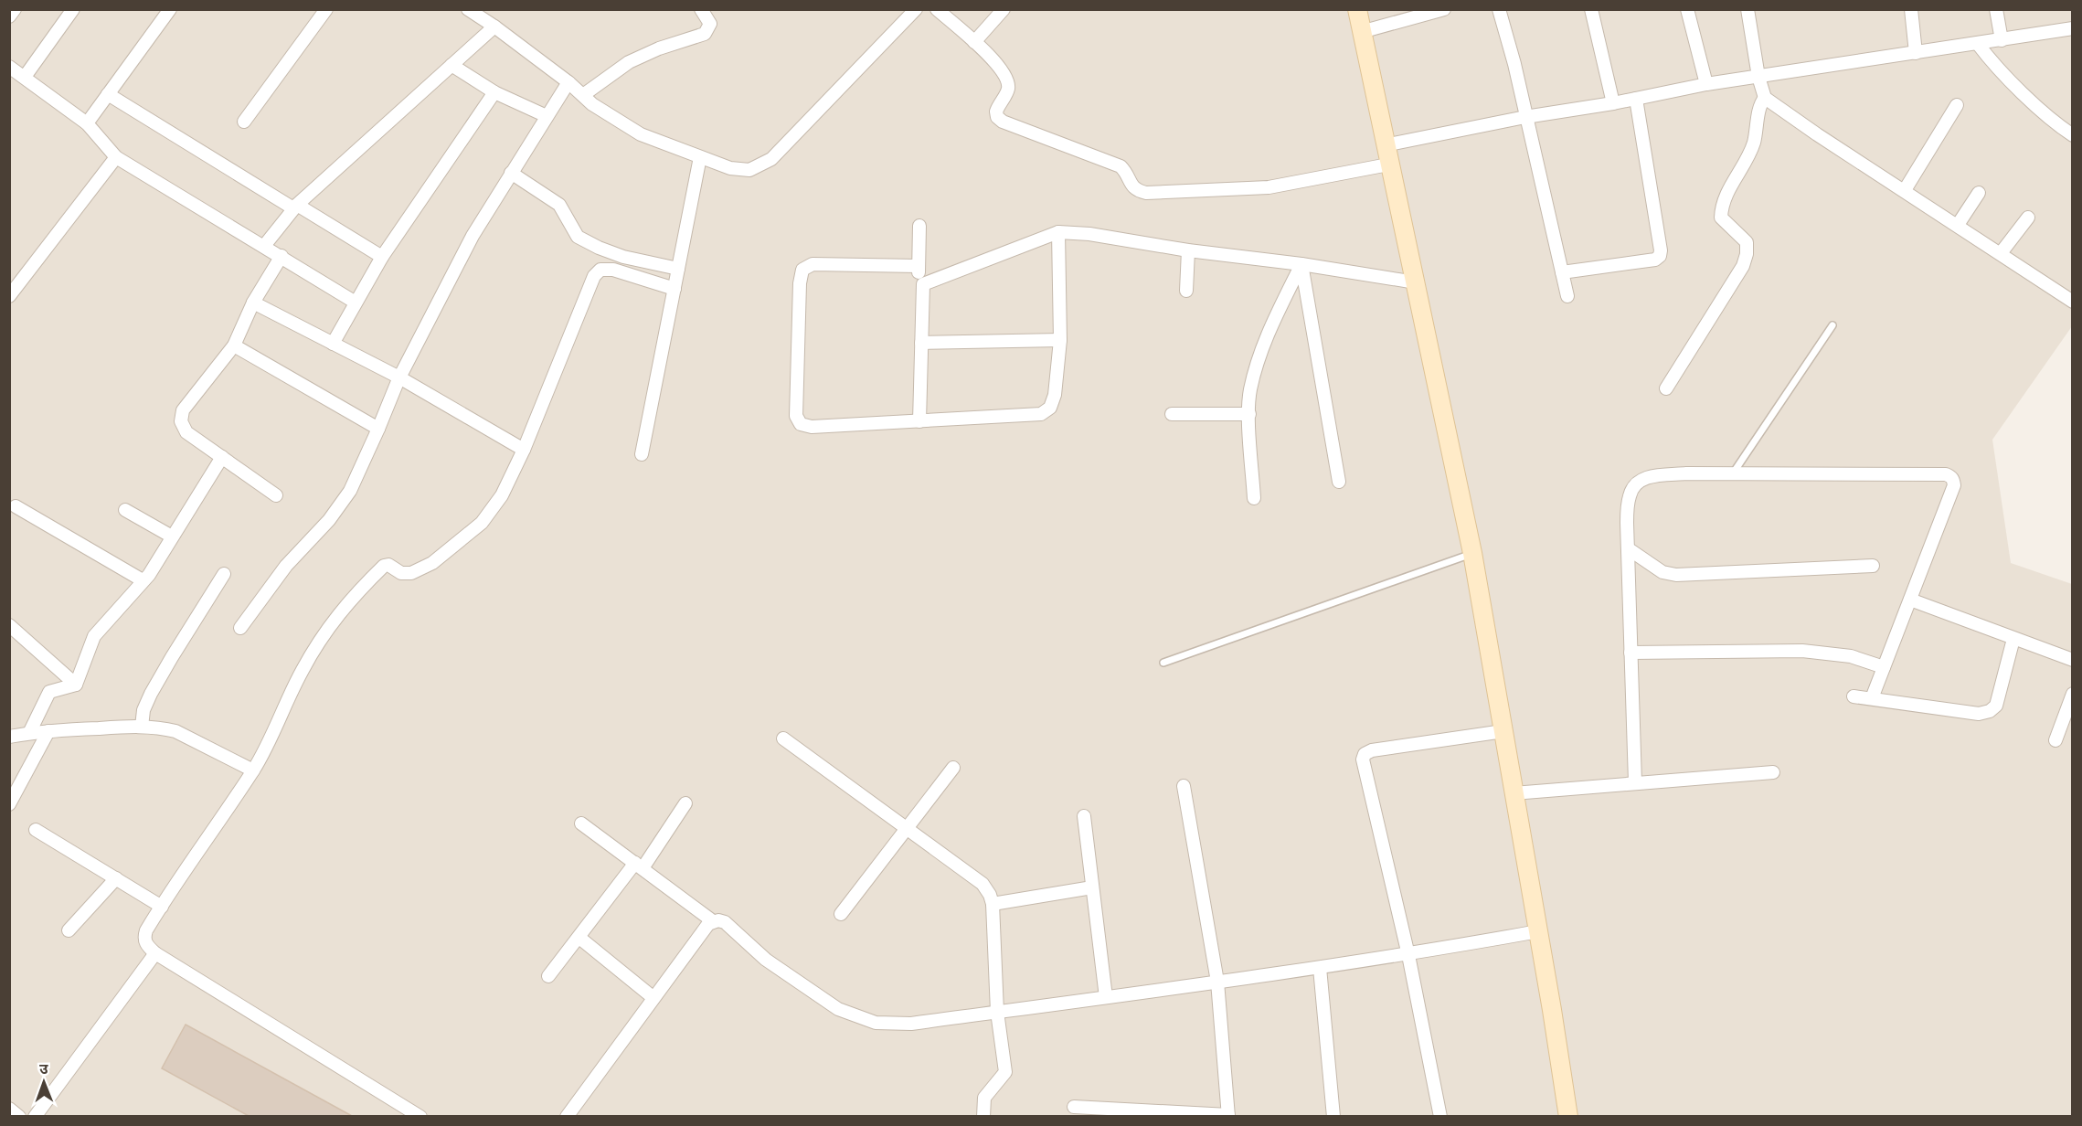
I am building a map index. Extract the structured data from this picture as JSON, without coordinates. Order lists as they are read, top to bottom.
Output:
{
  "north": "top"
}
